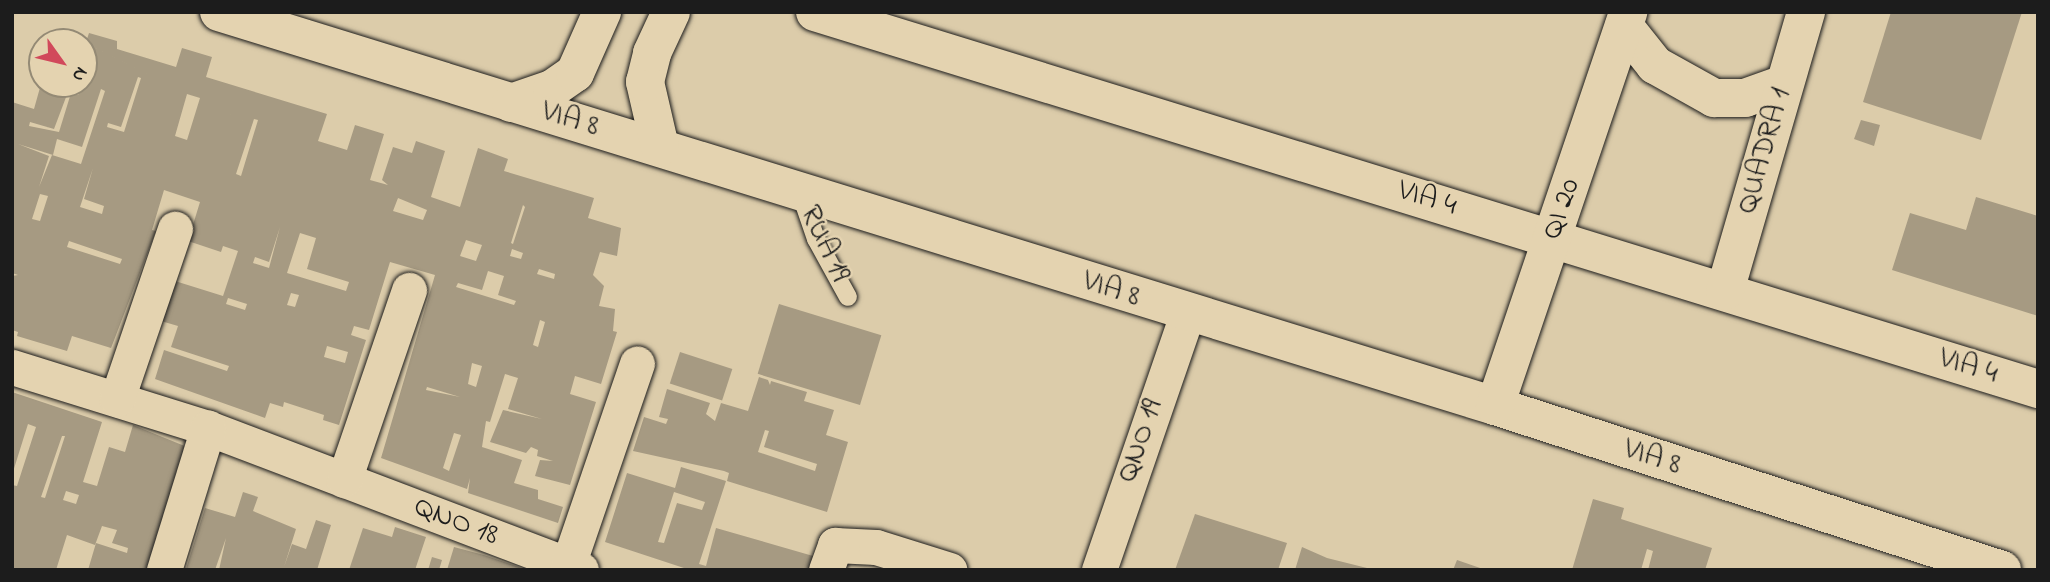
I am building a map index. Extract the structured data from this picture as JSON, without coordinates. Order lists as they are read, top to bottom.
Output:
{
  "streets": {
    "main road": [
      "VIA 8",
      "QUADRA 1",
      "VIA 4",
      "QI 20"
    ],
    "street": ["QNO 19", "QNO 18"],
    "lane": ["RUA 19"]
  },
  "crossings": [
    ["VIA 8", "QI 20"],
    ["VIA 8", "RUA 19"],
    ["VIA 8", "QNO 19"],
    ["QUADRA 1", "VIA 4"],
    ["VIA 4", "QI 20"]
  ],
  "north": "bottom right"
}
